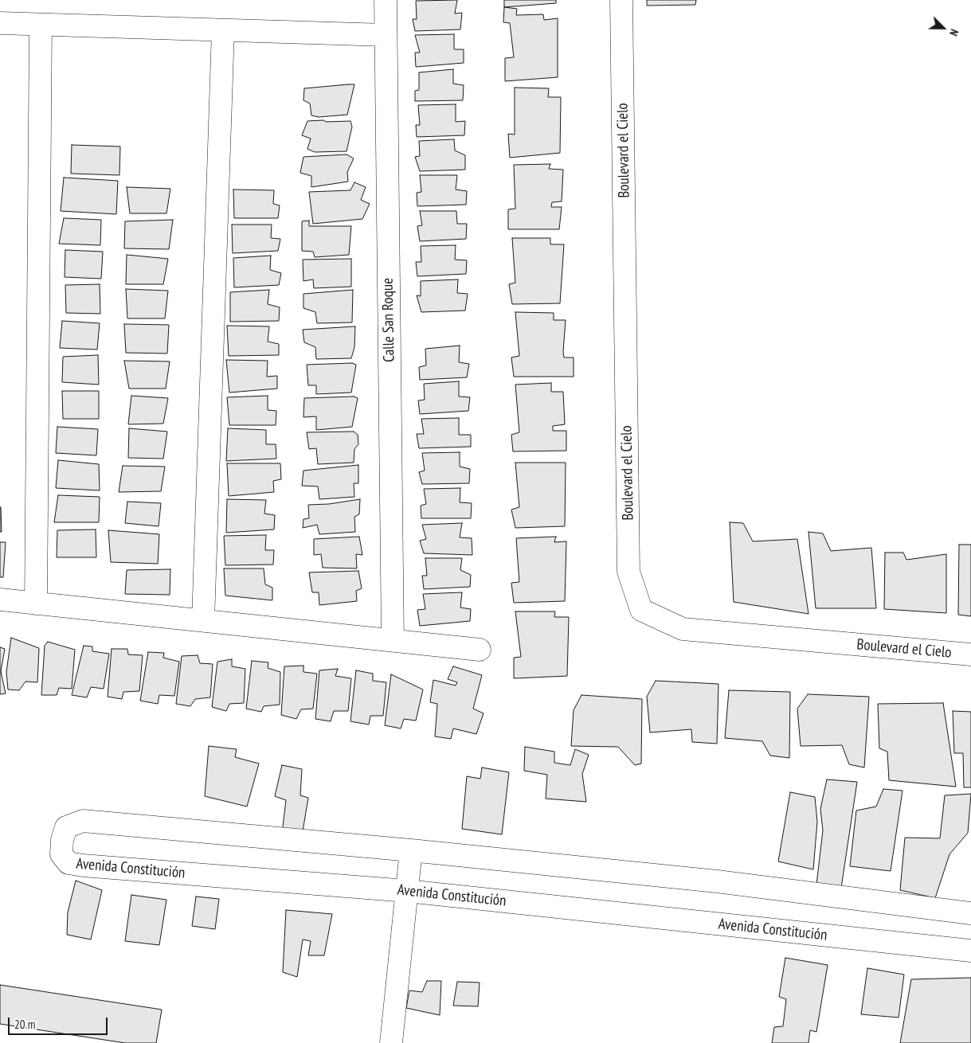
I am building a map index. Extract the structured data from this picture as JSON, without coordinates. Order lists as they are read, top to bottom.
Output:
{
  "streets": {
    "street": ["Boulevard el Cielo", "Calle San Roque", "Avenida Constitución"]
  },
  "scale_bar": "20 m",
  "north": "bottom right"
}
